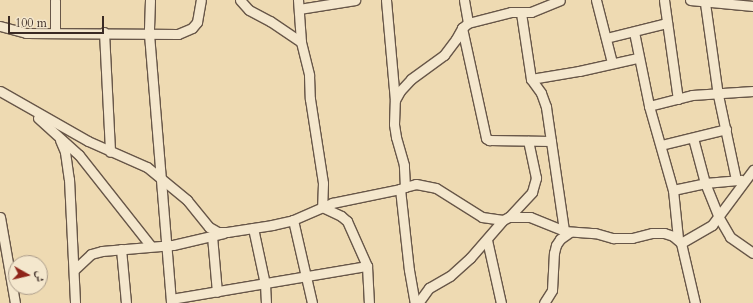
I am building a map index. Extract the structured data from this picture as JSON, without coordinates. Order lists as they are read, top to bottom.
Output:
{
  "scale_bar": "100 m",
  "north": "right"
}
